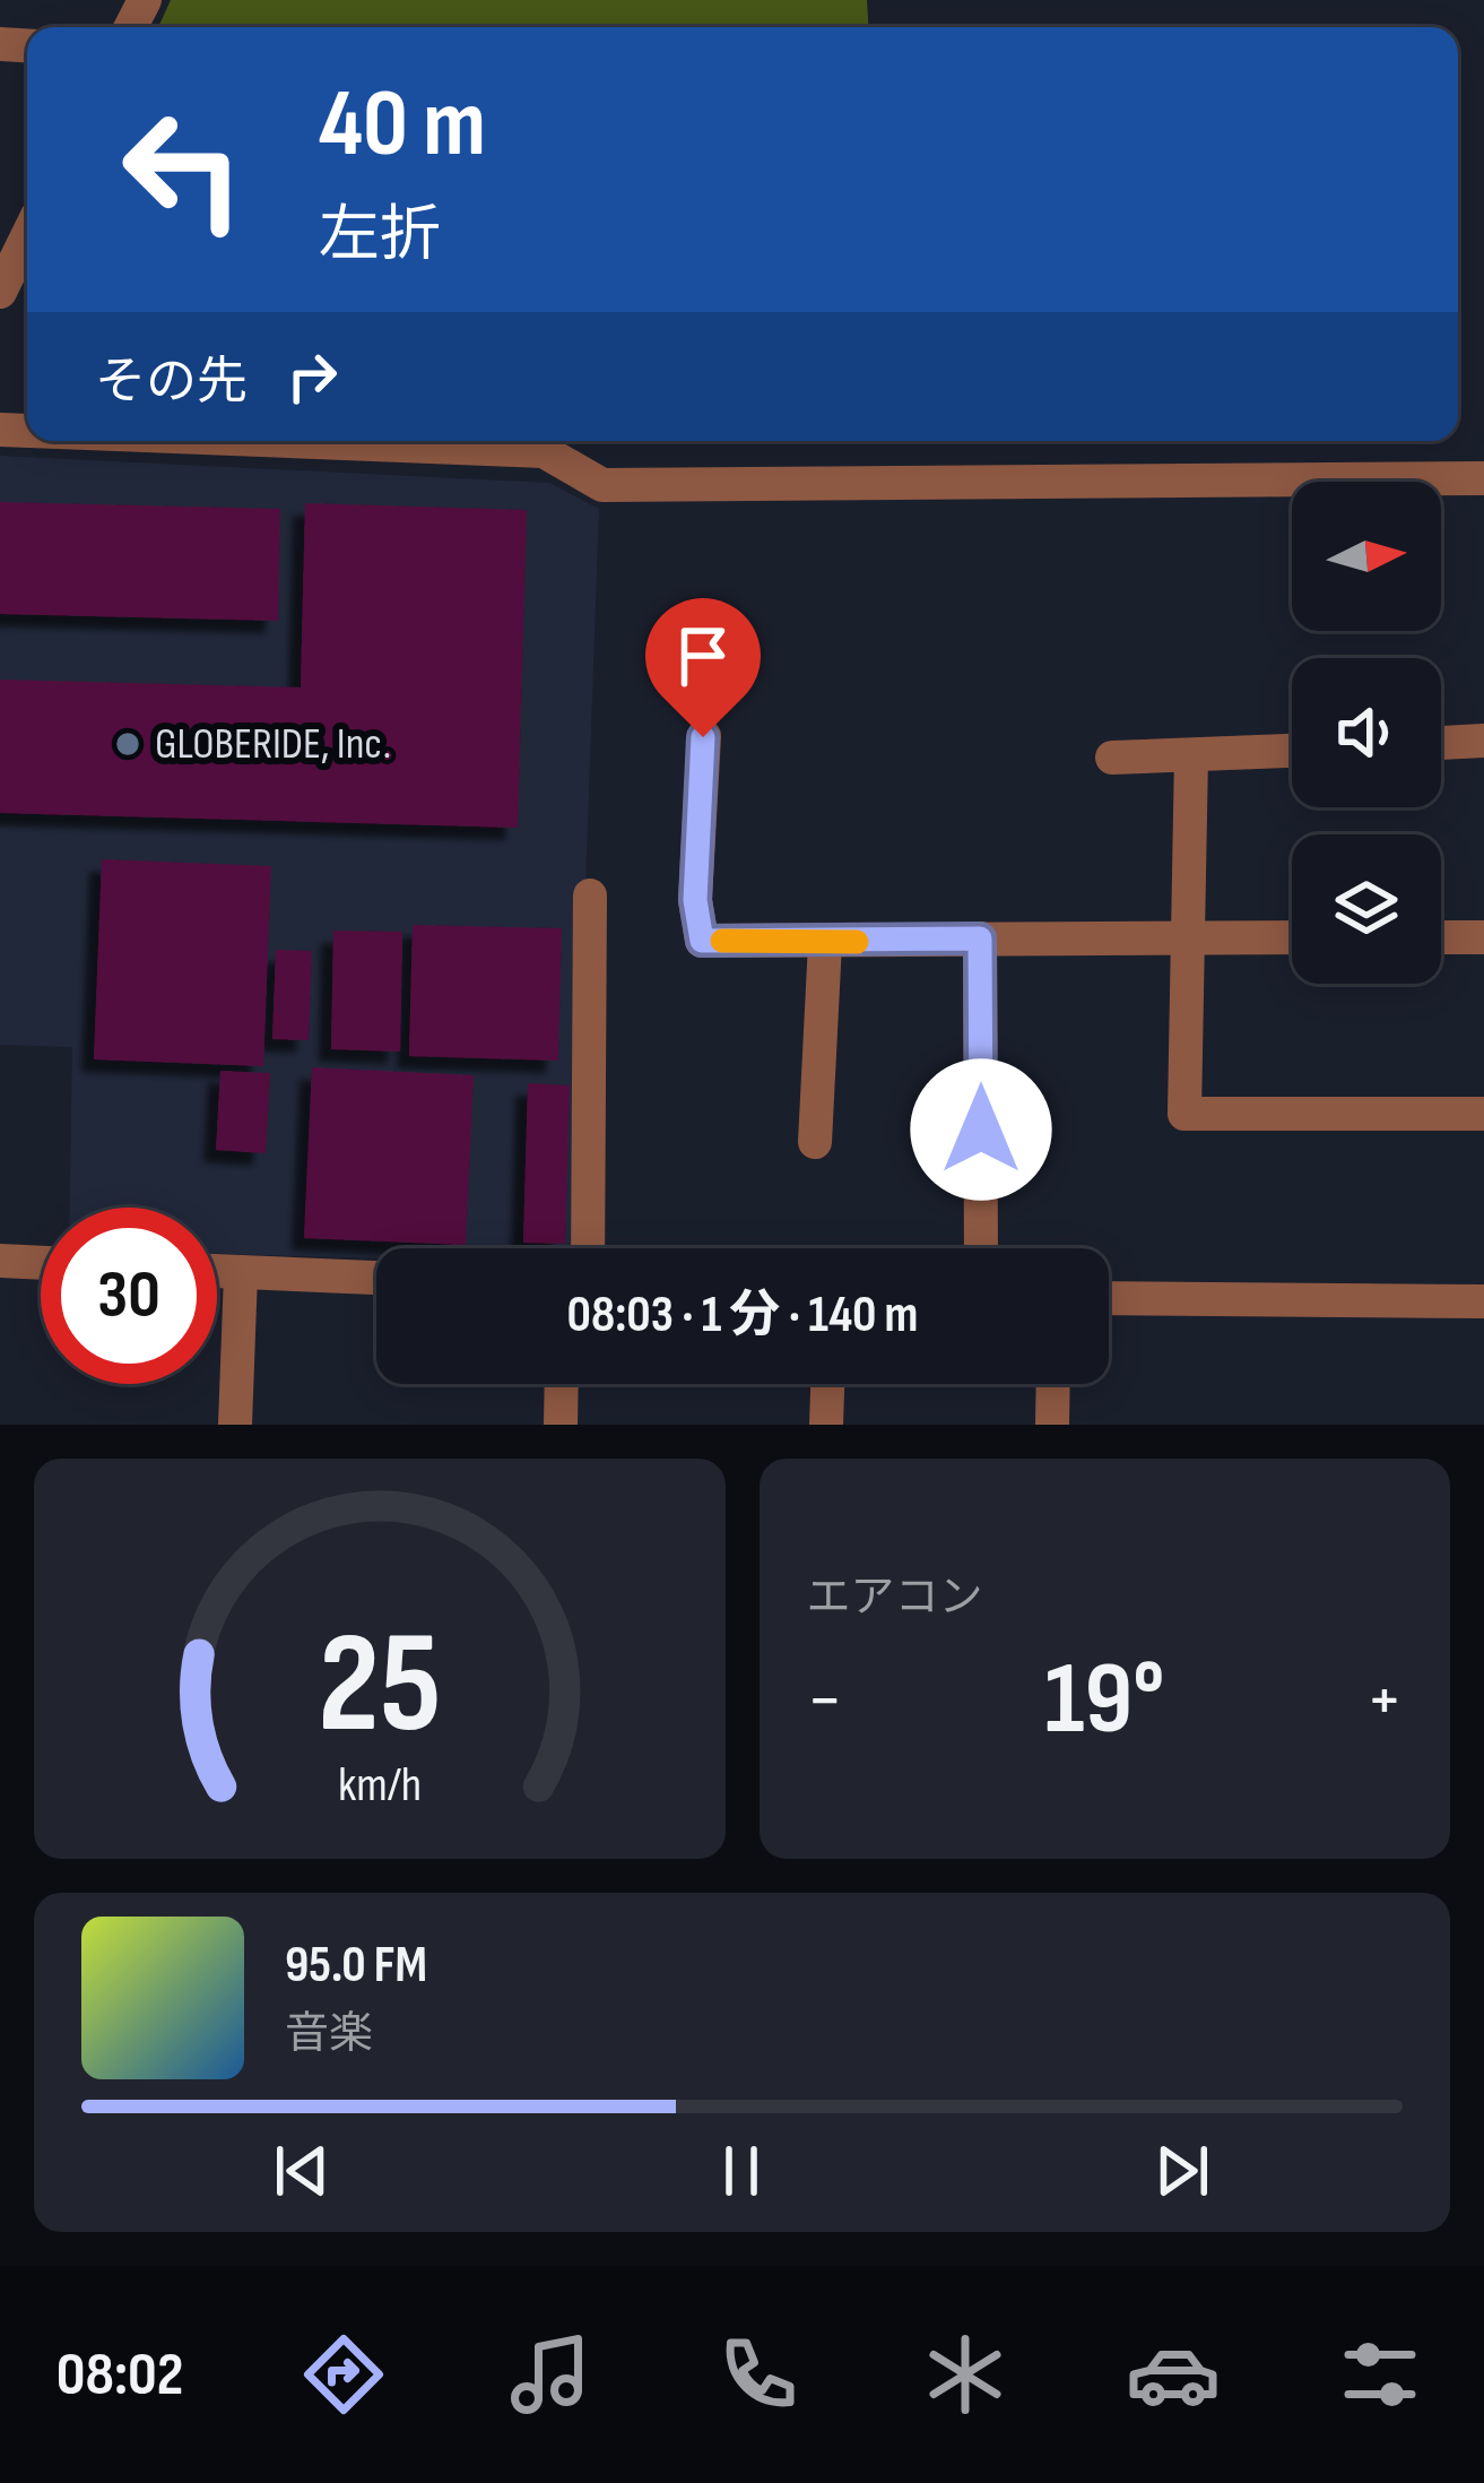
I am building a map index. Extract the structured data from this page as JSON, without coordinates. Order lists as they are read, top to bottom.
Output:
{
  "places": ["GLOBERIDE, Inc."],
  "north": "right",
  "page": {
    "turn": ["40 m", "左折"],
    "then": "その先",
    "limit": "30",
    "trip": "08:03 · 1 分 · 140 m",
    "tile": "エアコン",
    "heat": ["−", "19°", "+"],
    "song": ["95.0 FM", "音楽"],
    "tabs": "08:02",
    "gauge": ["25", "km/h"]
  }
}
